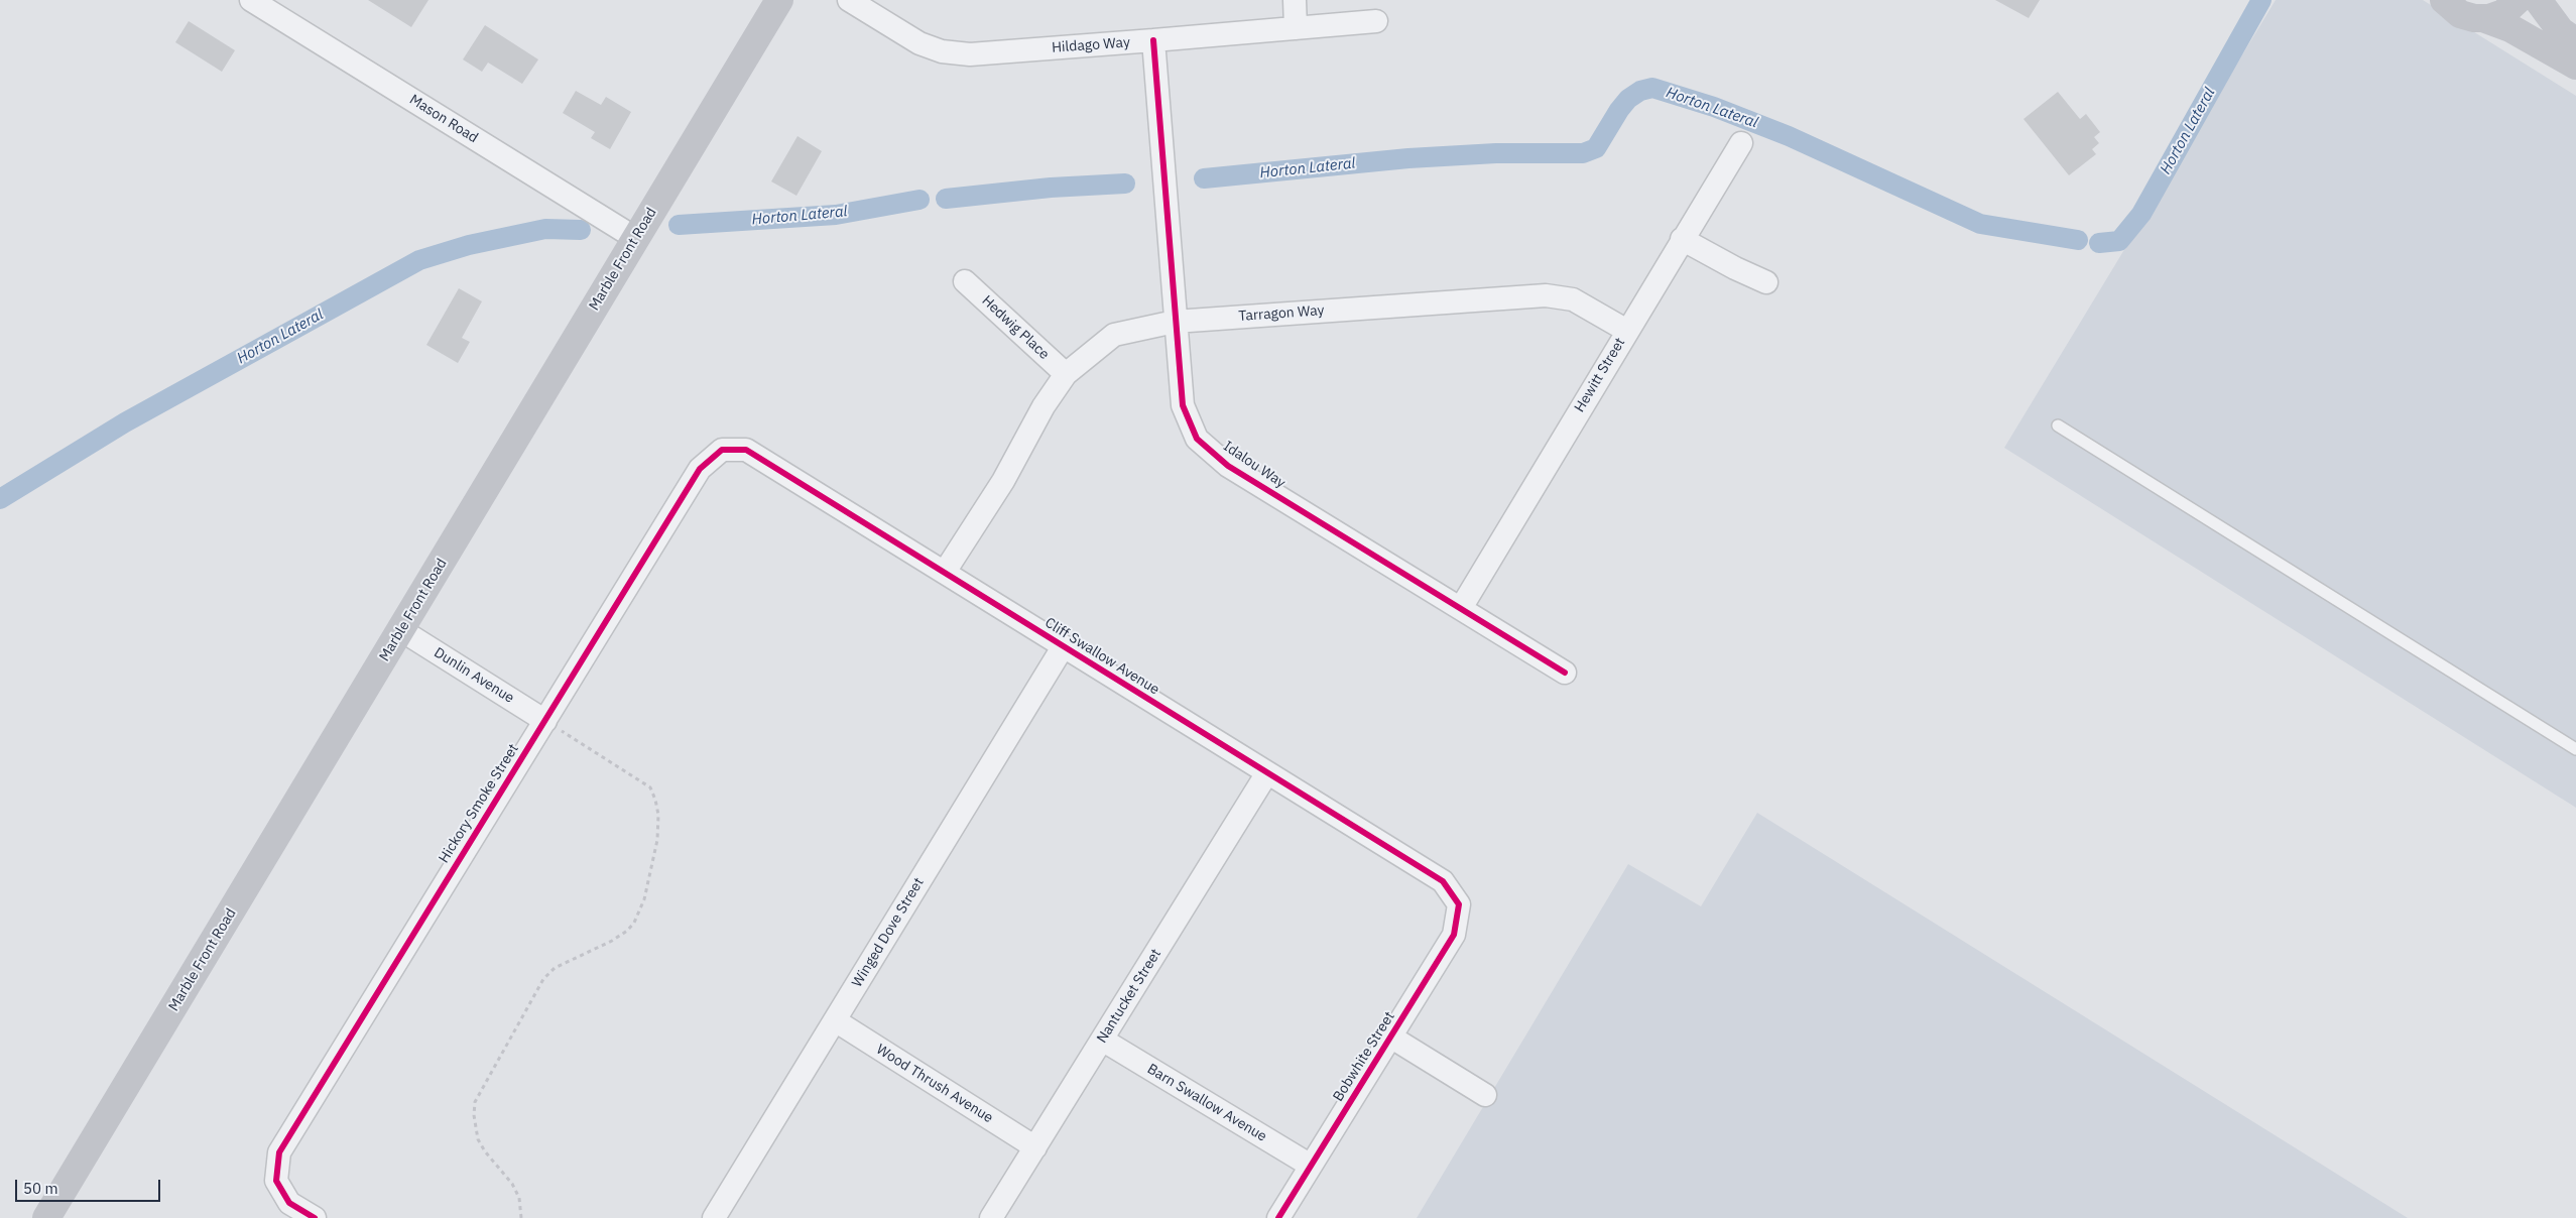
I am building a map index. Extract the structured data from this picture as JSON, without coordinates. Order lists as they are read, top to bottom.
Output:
{
  "streets": {
    "street": [
      "Hildago Way",
      "Mason Road",
      "Marble Front Road",
      "Tarragon Way",
      "Hedwig Place",
      "Hewitt Street",
      "Idalou Way",
      "Cliff Swallow Avenue",
      "Dunlin Avenue",
      "Hickory Smoke Street",
      "Winged Dove Street",
      "Nantucket Street",
      "Bobwhite Street",
      "Wood Thrush Avenue",
      "Barn Swallow Avenue"
    ]
  },
  "crossings": [
    ["Hildago Way", "Idalou Way"],
    ["Mason Road", "Marble Front Road"],
    ["Marble Front Road", "Dunlin Avenue"],
    ["Tarragon Way", "Hedwig Place"],
    ["Tarragon Way", "Hewitt Street"],
    ["Tarragon Way", "Idalou Way"],
    ["Tarragon Way", "Cliff Swallow Avenue"],
    ["Hewitt Street", "Idalou Way"],
    ["Cliff Swallow Avenue", "Hickory Smoke Street"],
    ["Cliff Swallow Avenue", "Winged Dove Street"],
    ["Cliff Swallow Avenue", "Nantucket Street"],
    ["Cliff Swallow Avenue", "Bobwhite Street"],
    ["Dunlin Avenue", "Hickory Smoke Street"],
    ["Winged Dove Street", "Wood Thrush Avenue"],
    ["Nantucket Street", "Wood Thrush Avenue"],
    ["Nantucket Street", "Barn Swallow Avenue"],
    ["Bobwhite Street", "Barn Swallow Avenue"]
  ],
  "water": ["Horton Lateral"],
  "scale_bar": "50 m"
}
